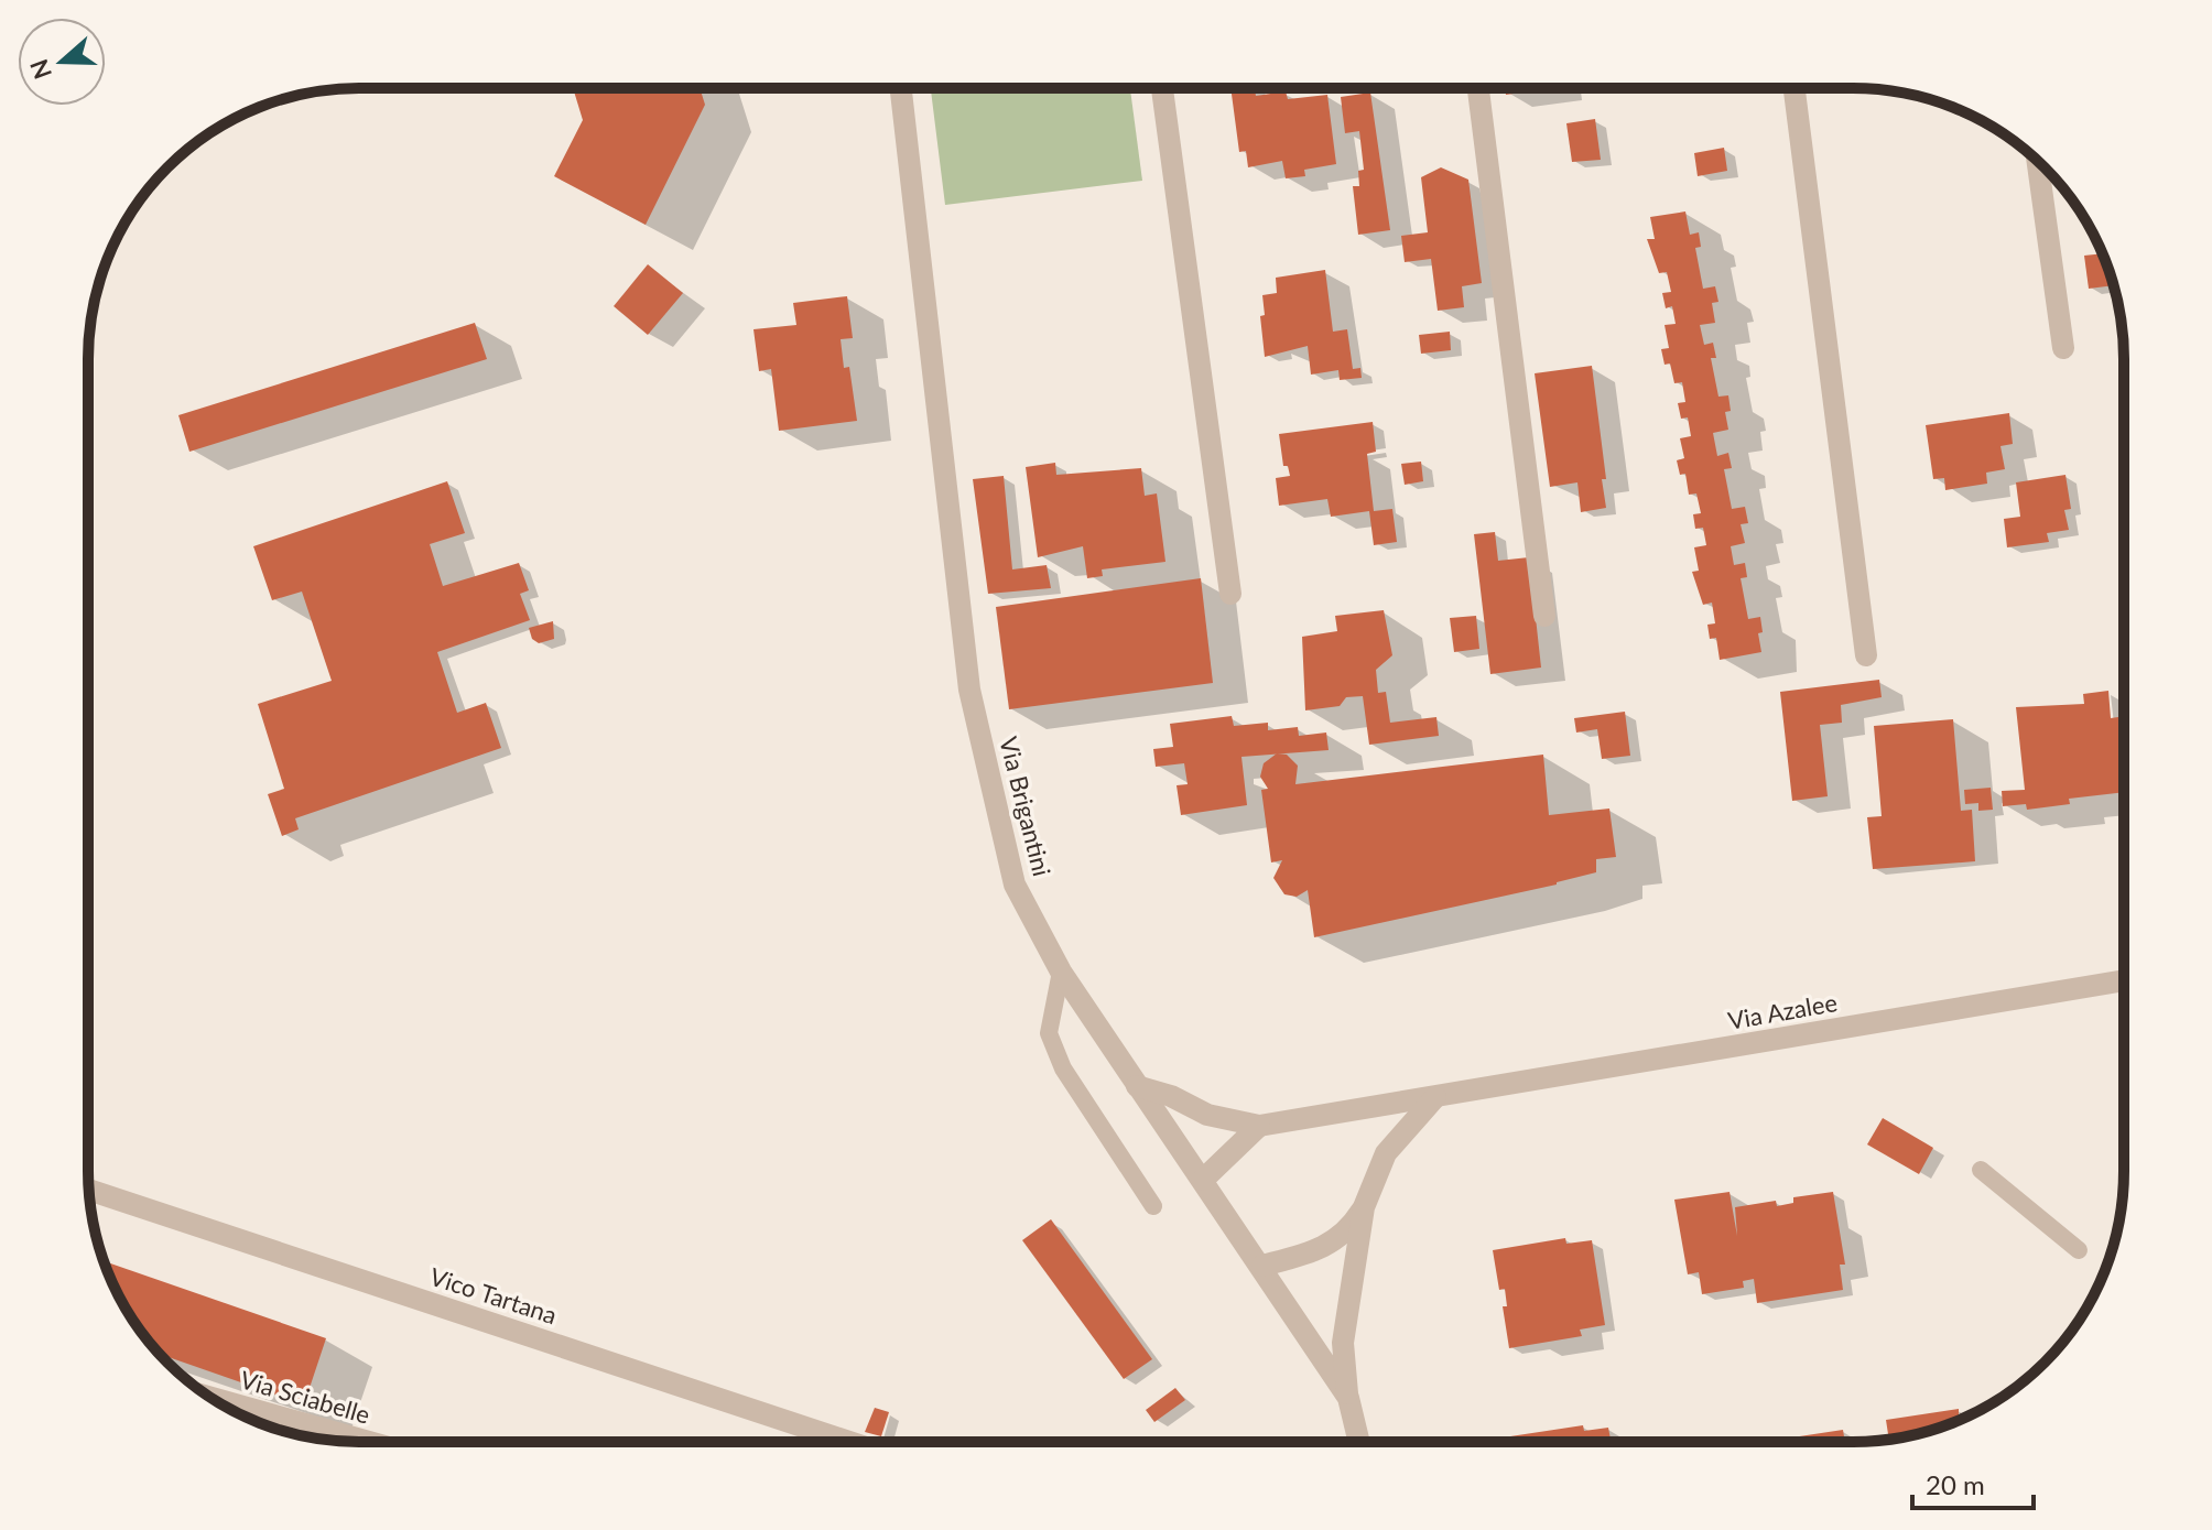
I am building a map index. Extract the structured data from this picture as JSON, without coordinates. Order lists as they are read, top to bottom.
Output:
{
  "streets": {
    "street": [
      "Via Brigantini",
      "Via Azalee",
      "Vico Tartana",
      "Via Sciabelle"
    ]
  },
  "crossings": [
    ["Via Brigantini", "Via Azalee"]
  ],
  "scale_bar": "20 m",
  "north": "left"
}
